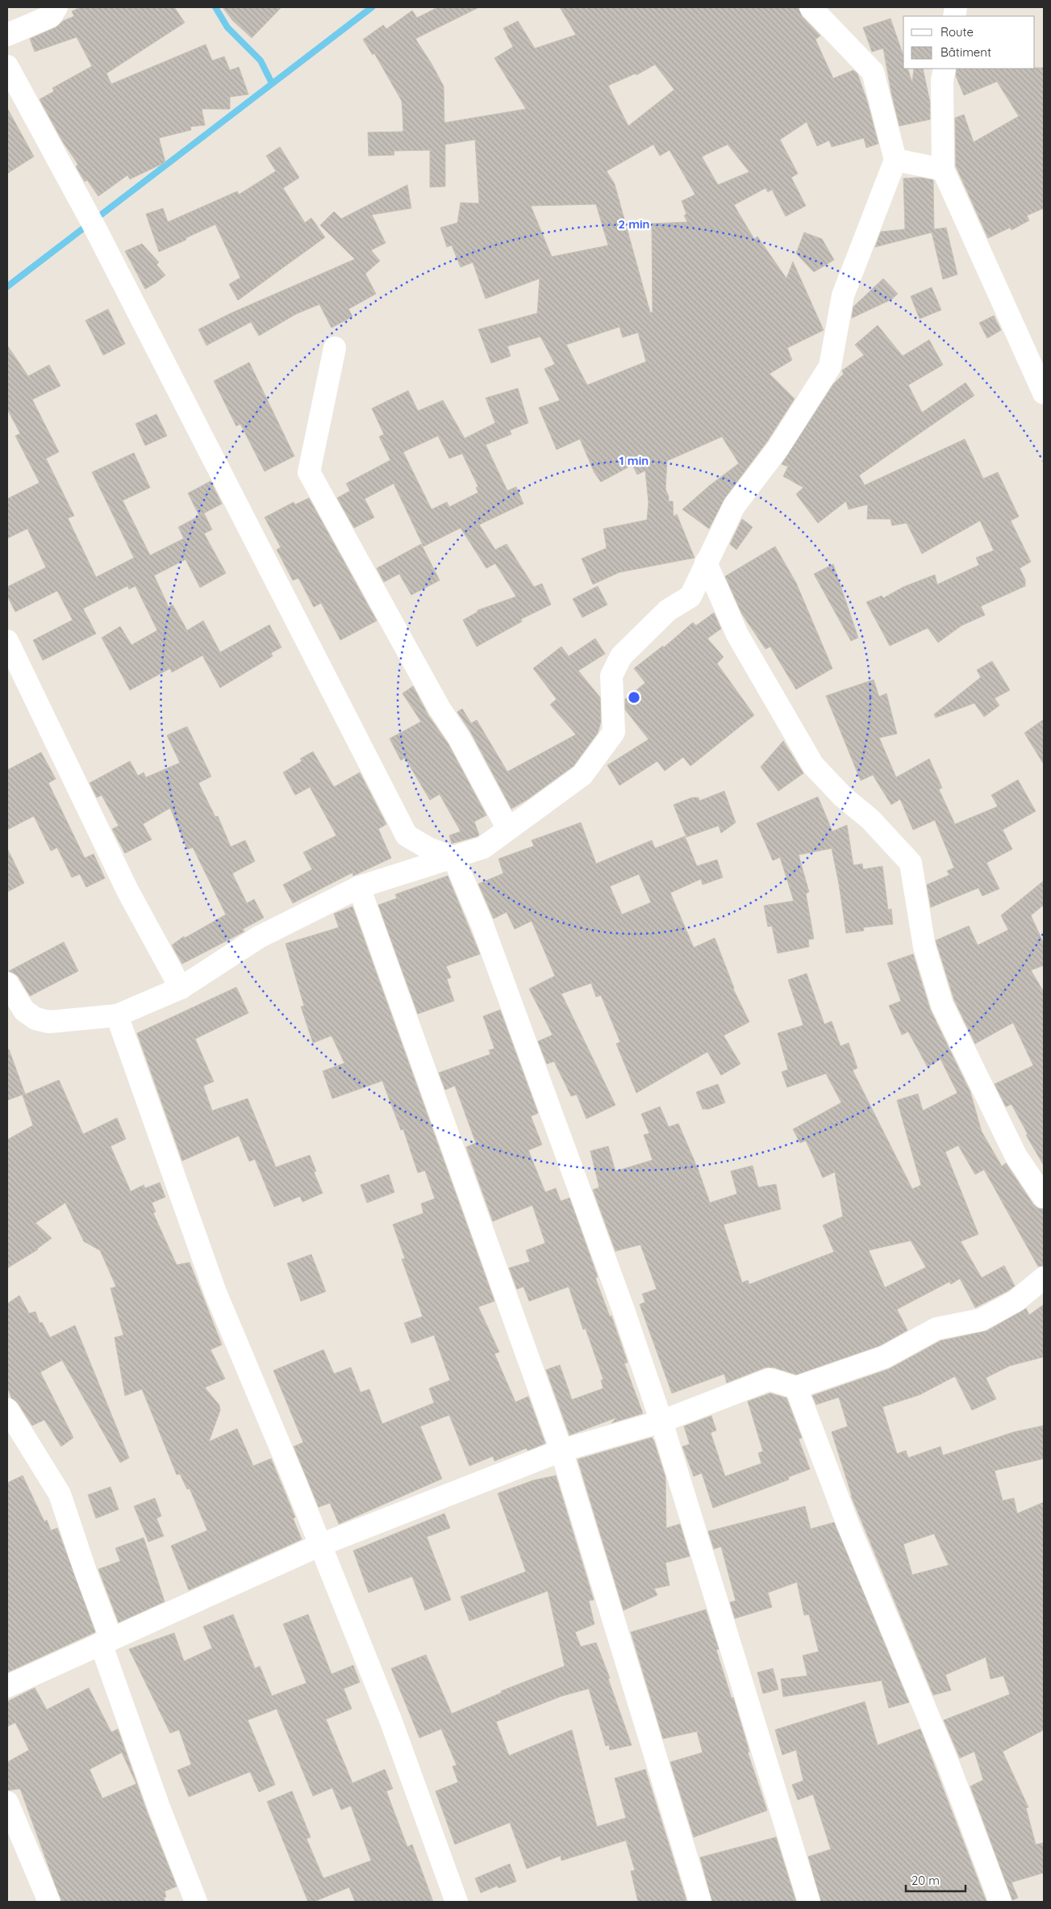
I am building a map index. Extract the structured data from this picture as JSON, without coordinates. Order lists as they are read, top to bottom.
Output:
{
  "legend": ["Route", "Bâtiment"],
  "scale_bar": "20 m",
  "rings": ["2 min", "1 min"]
}
